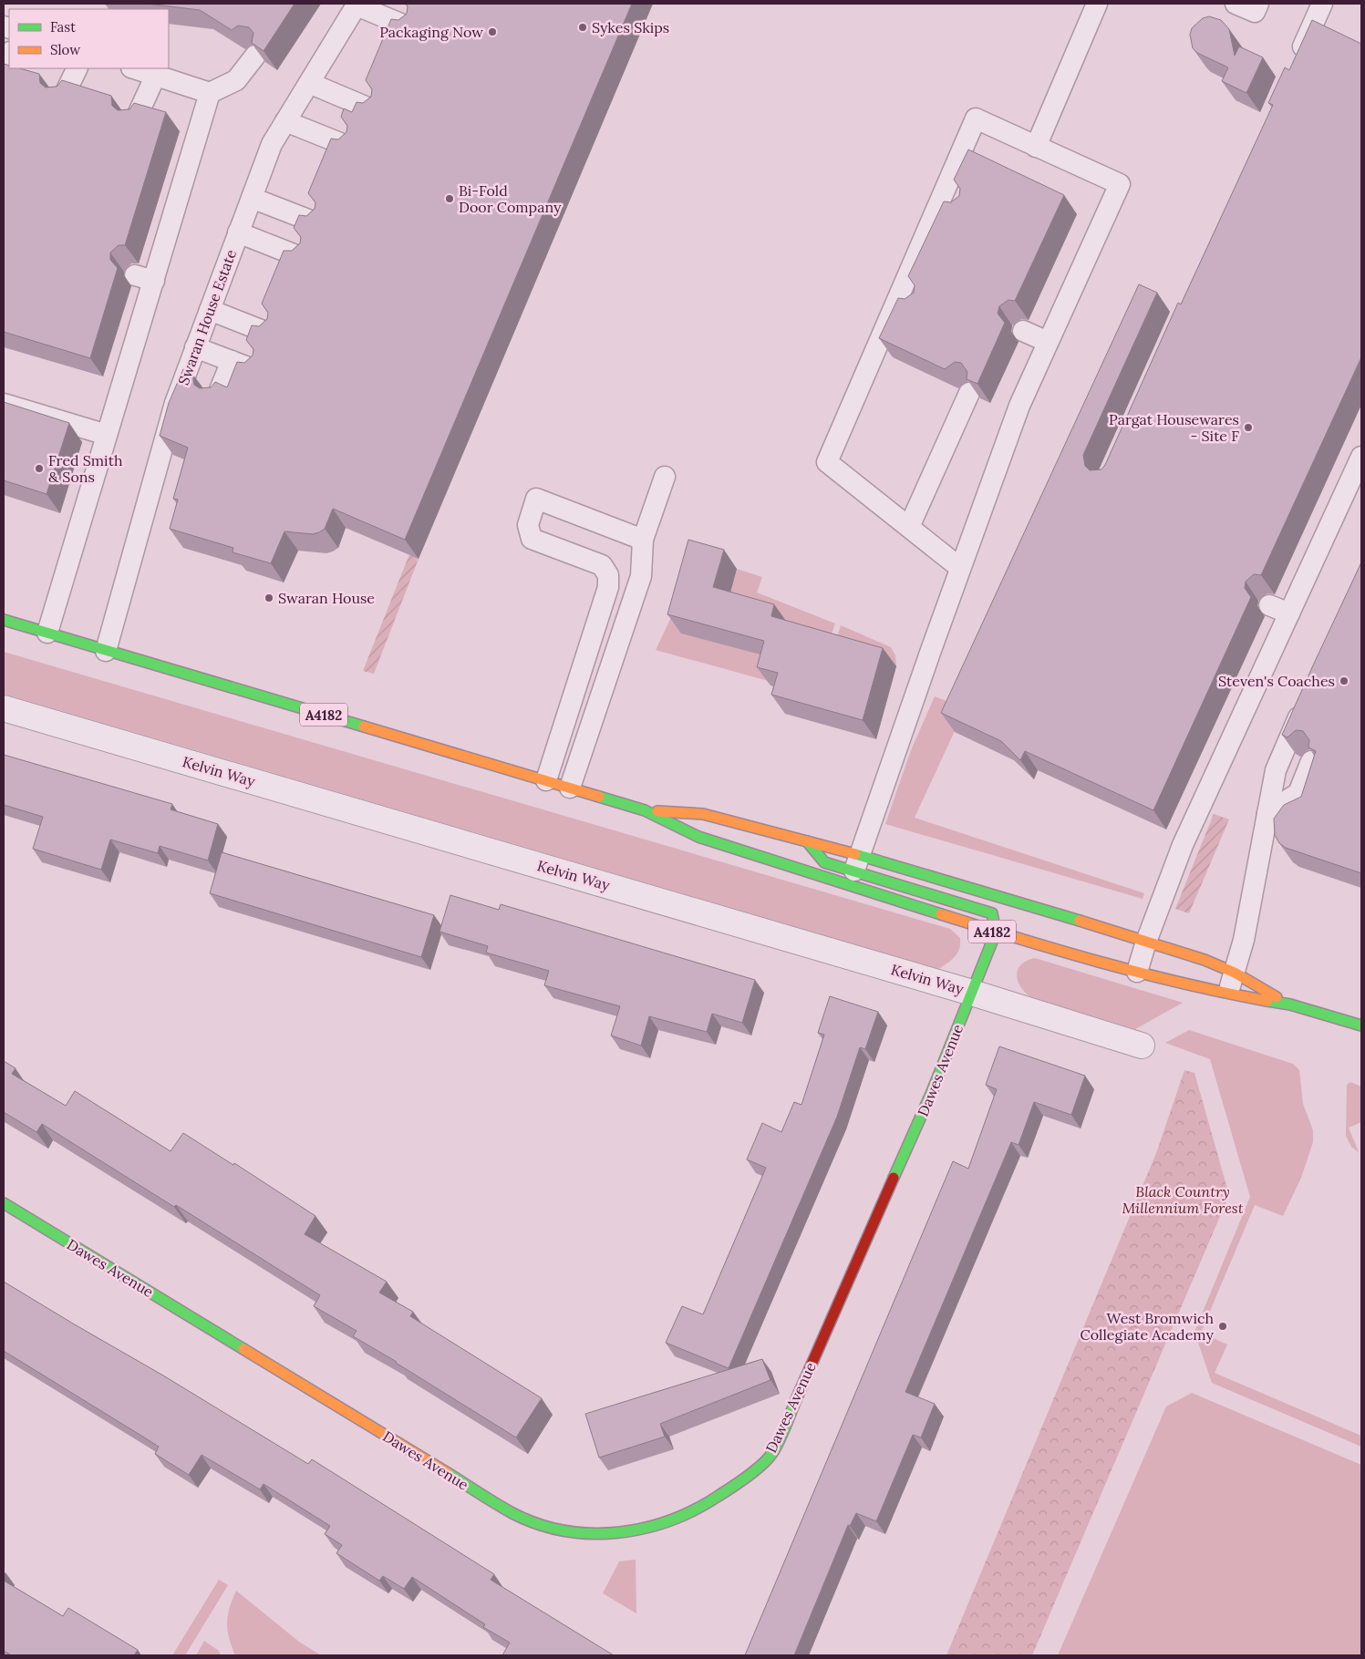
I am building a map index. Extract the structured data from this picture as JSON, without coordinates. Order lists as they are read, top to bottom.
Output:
{
  "streets": {
    "main road": ["A4182", "Dawes Avenue"],
    "street": ["Kelvin Way"],
    "lane": ["Swaran House Estate"]
  },
  "crossings": [
    ["Swaran House Estate", "A4182"],
    ["A4182", "Dawes Avenue"],
    ["Kelvin Way", "Dawes Avenue"]
  ],
  "parks": ["Black Country Millennium Forest"],
  "places": [
    "Sykes Skips",
    "Packaging Now",
    "Bi-Fold Door Company",
    "Pargat Housewares - Site F",
    "Fred Smith & Sons",
    "Swaran House",
    "Steven's Coaches",
    "West Bromwich Collegiate Academy"
  ],
  "legend": ["Fast", "Slow"]
}
